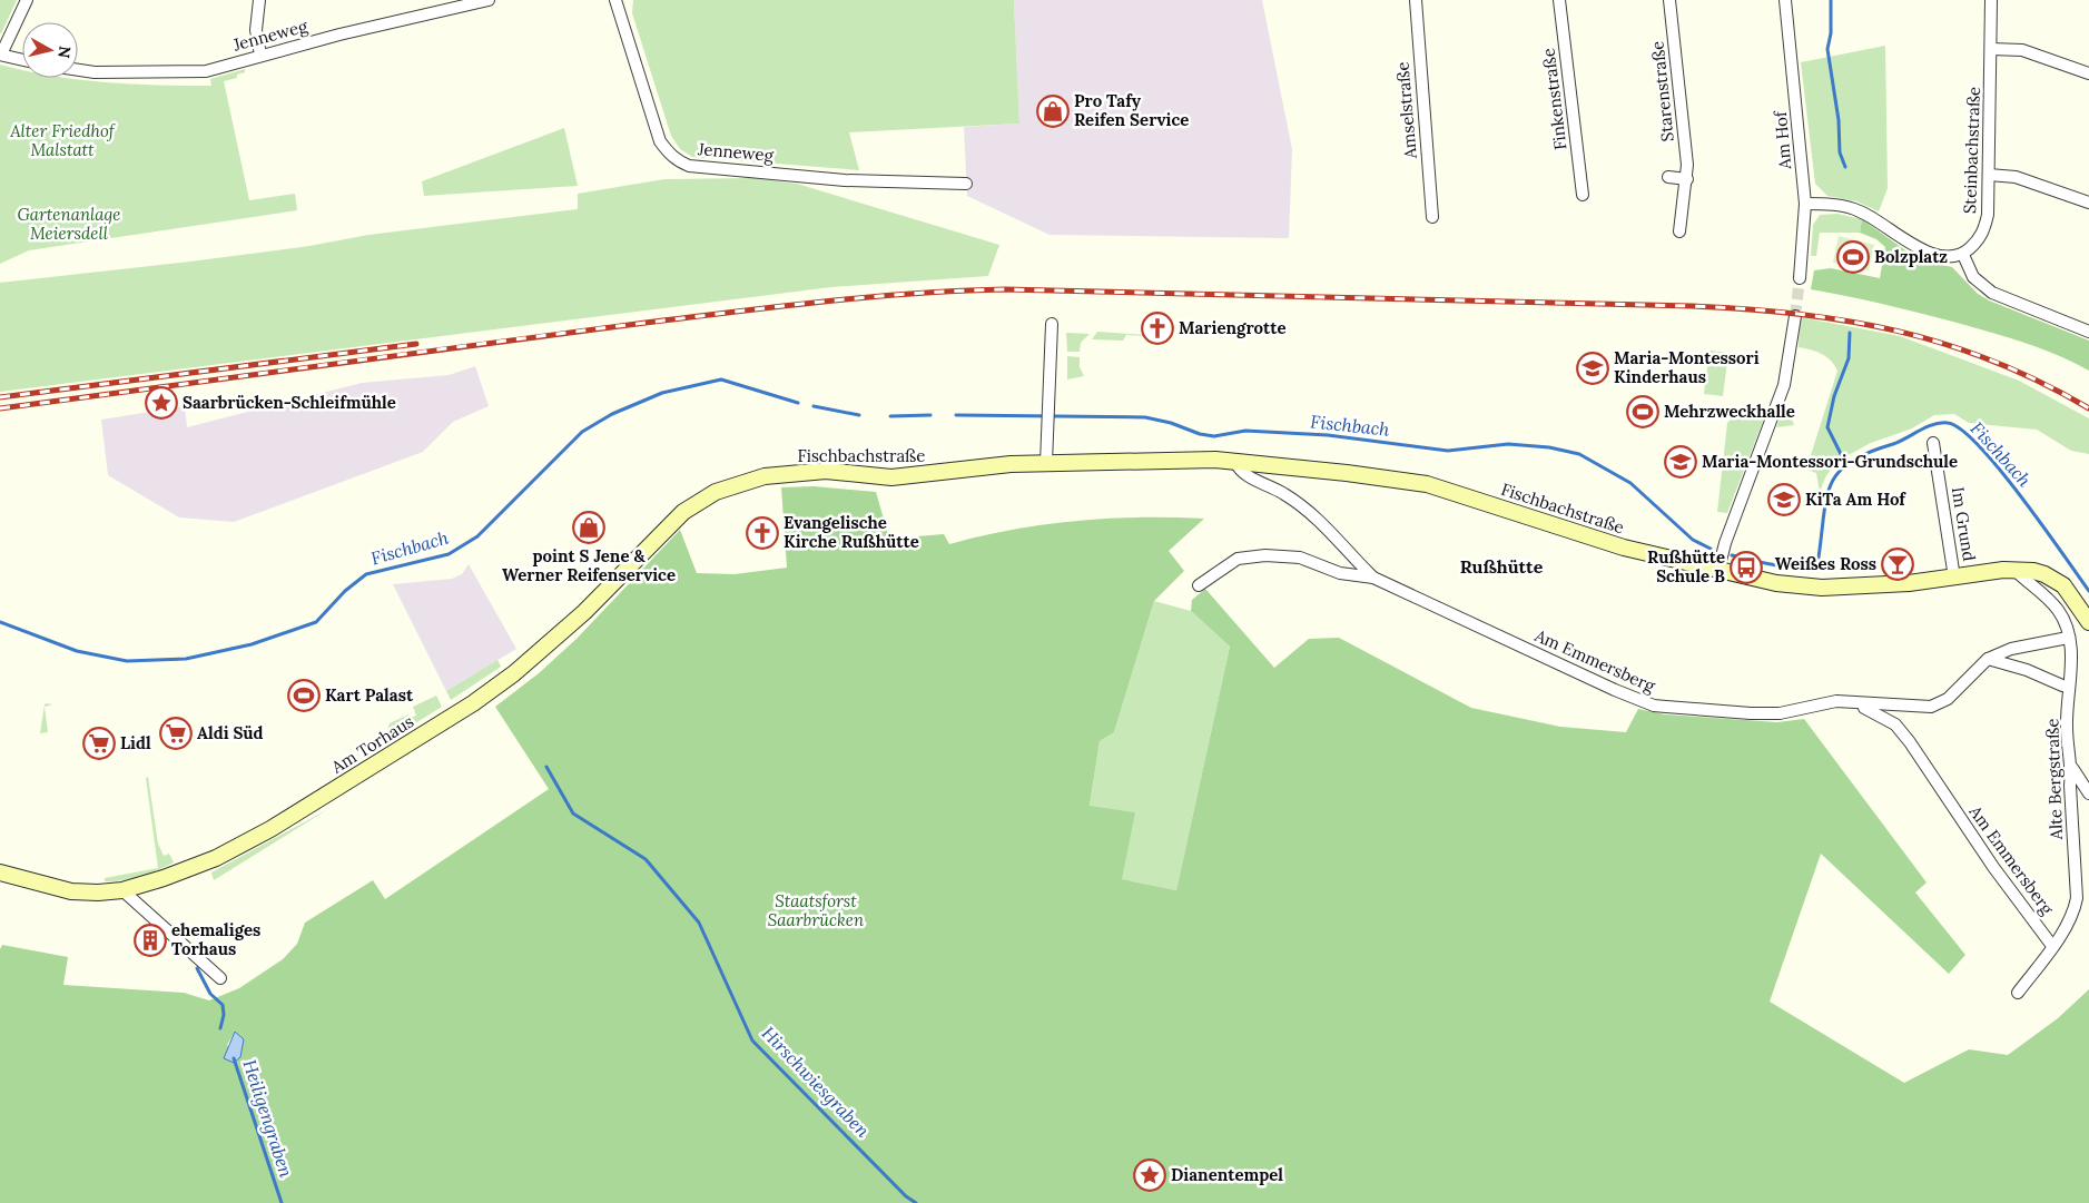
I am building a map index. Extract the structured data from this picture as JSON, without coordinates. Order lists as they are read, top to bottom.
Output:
{
  "streets": {
    "main road": ["Fischbachstraße", "Am Torhaus"],
    "street": [
      "Jenneweg",
      "Starenstraße",
      "Finkenstraße",
      "Amselstraße",
      "Am Hof",
      "Steinbachstraße",
      "Im Grund",
      "Am Emmersberg",
      "Alte Bergstraße"
    ]
  },
  "crossings": [
    ["Fischbachstraße", "Im Grund"],
    ["Fischbachstraße", "Am Emmersberg"],
    ["Fischbachstraße", "Am Torhaus"],
    ["Fischbachstraße", "Alte Bergstraße"],
    ["Am Emmersberg", "Alte Bergstraße"]
  ],
  "districts": ["Rußhütte"],
  "water": ["Fischbach", "Hirschwiesgraben", "Heiligengraben"],
  "parks": ["Alter Friedhof Malstatt", "Gartenanlage Meiersdell", "Staatsforst Saarbrücken"],
  "places": {
    "shop": ["Pro Tafy Reifen Service", "point S Jene & Werner Reifenservice"],
    "sports": ["Bolzplatz", "Mehrzweckhalle", "Kart Palast"],
    "church": ["Mariengrotte", "Evangelische Kirche Rußhütte"],
    "school or university": ["Maria-Montessori Kinderhaus", "Maria-Montessori-Grundschule", "KiTa Am Hof"],
    "place": ["Saarbrücken-Schleifmühle", "Dianentempel"],
    "bar": ["Weißes Ross"],
    "bus stop": ["Rußhütte Schule B"],
    "supermarket": ["Aldi Süd", "Lidl"],
    "building": ["ehemaliges Torhaus"]
  },
  "north": "right"
}
